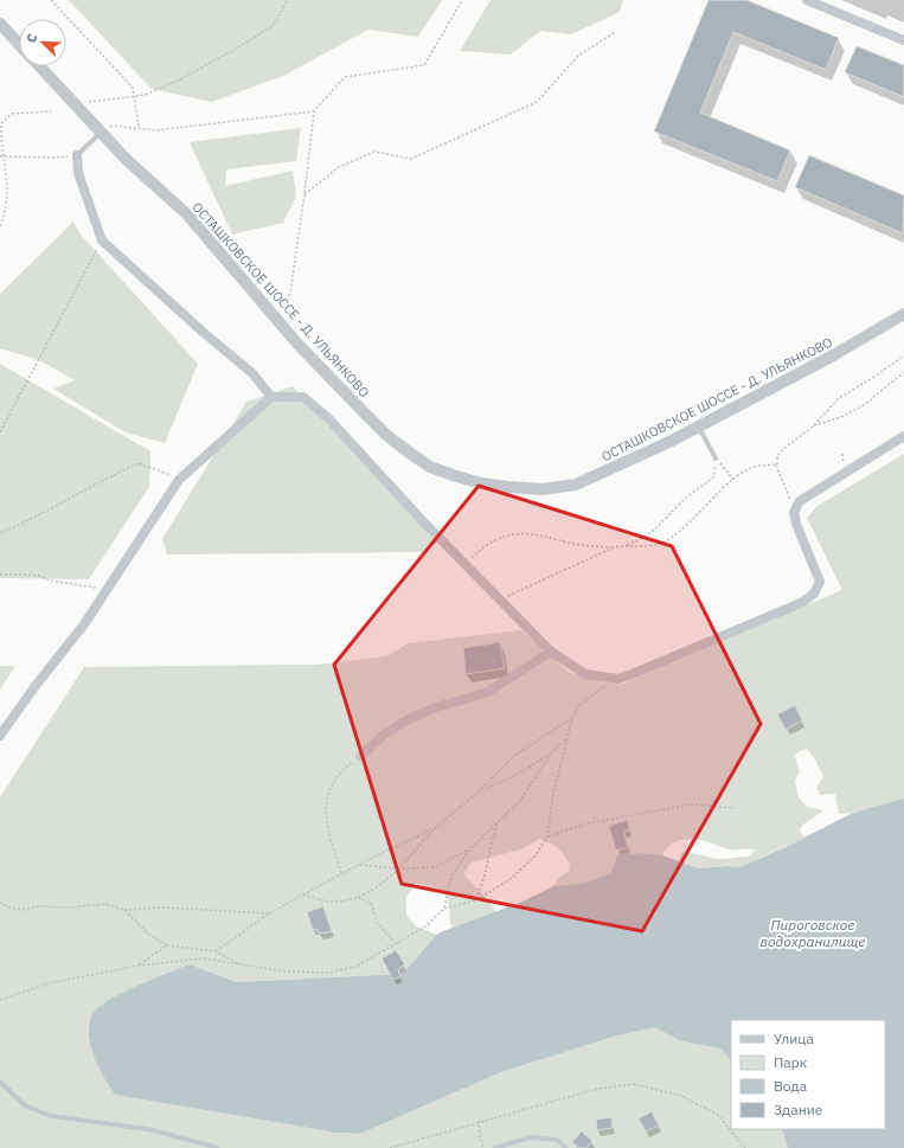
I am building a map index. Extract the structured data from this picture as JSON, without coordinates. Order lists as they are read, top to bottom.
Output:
{
  "streets": {
    "street": ["ОСТАШКОВСКОЕ ШОССЕ - Д. УЛЬЯНКОВО"]
  },
  "water": ["Пироговское водохранилище"],
  "legend": [
    "Улица",
    "Парк",
    "Вода",
    "Здание"
  ],
  "north": "top left"
}
